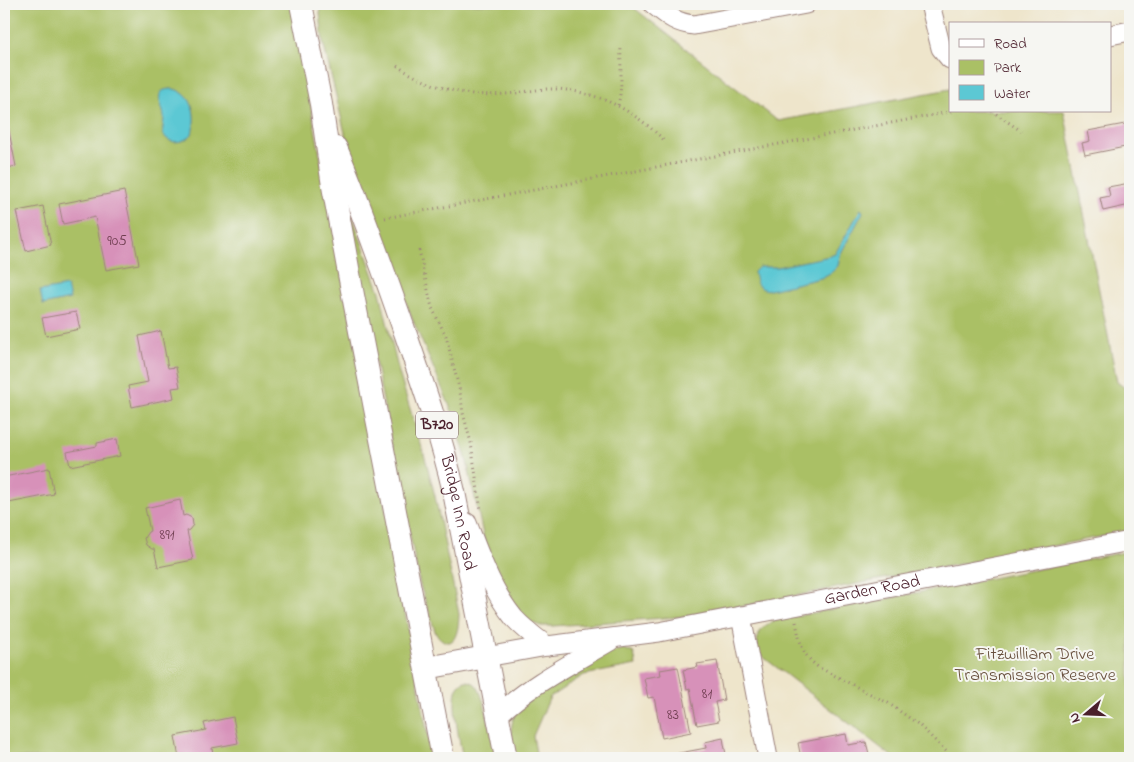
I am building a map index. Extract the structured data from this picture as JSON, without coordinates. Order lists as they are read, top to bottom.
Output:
{
  "streets": {
    "main road": ["B720", "Bridge Inn Road", "Garden Road"]
  },
  "crossings": [
    ["Bridge Inn Road", "Garden Road"]
  ],
  "parks": ["Fitzwilliam Drive Transmission Reserve"],
  "house_numbers": [
    "905",
    "891",
    "81",
    "83"
  ],
  "legend": ["Road", "Park", "Water"],
  "north": "left"
}
